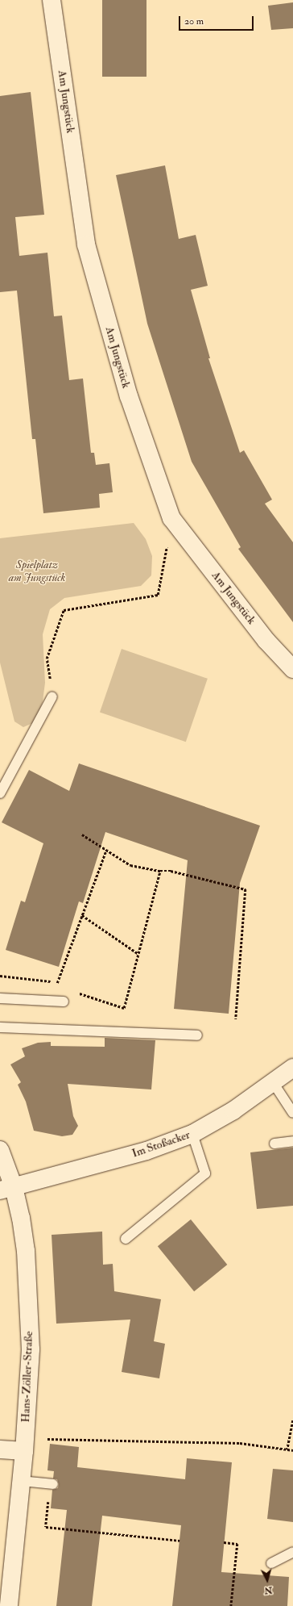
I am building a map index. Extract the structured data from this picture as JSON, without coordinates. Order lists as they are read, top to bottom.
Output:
{
  "streets": {
    "street": ["Am Jungstück", "Im Stoßacker", "Hans-Zöller-Straße"]
  },
  "crossings": [
    ["Im Stoßacker", "Hans-Zöller-Straße"]
  ],
  "parks": ["Spielplatz am Jungstück"],
  "scale_bar": "20 m",
  "north": "bottom"
}
